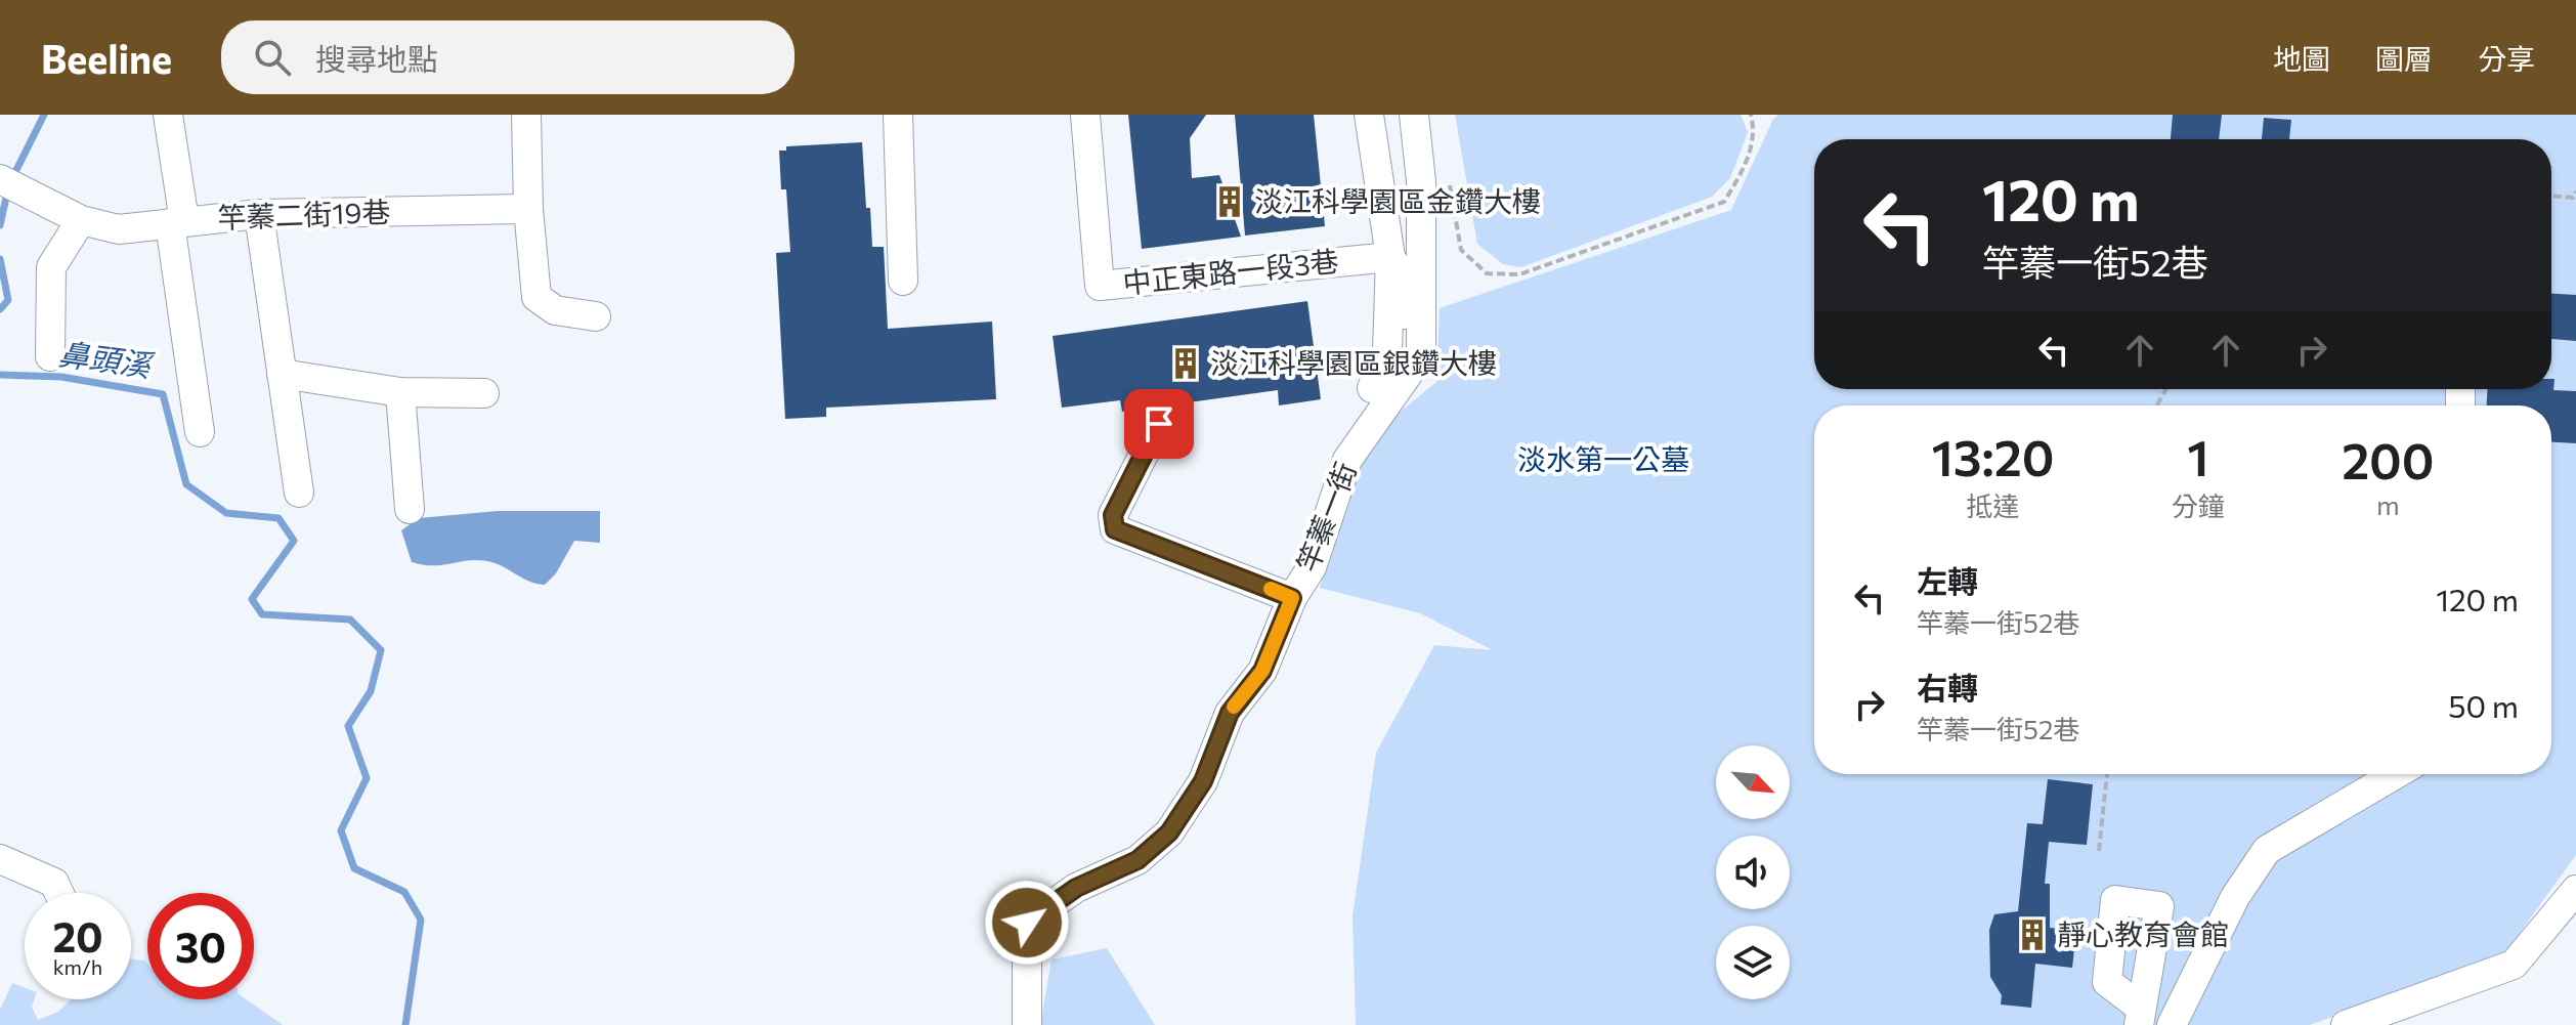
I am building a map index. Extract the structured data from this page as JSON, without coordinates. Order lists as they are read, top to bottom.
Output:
{
  "streets": {
    "street": ["竿蓁二街19巷", "中正東路一段3巷", "竿蓁一街"]
  },
  "water": ["鼻頭溪"],
  "parks": ["淡水第一公墓"],
  "places": {
    "building": ["淡江科學園區金鑽大樓", "淡江科學園區銀鑽大樓", "靜心教育會館"]
  },
  "north": "bottom right",
  "page": {
    "header": "Beeline",
    "search": "搜尋地點",
    "nav": ["地圖", "圖層", "分享"],
    "turn": ["120 m", "竿蓁一街52巷"],
    "eta": [
      "13:20",
      "抵達",
      "1",
      "分鐘",
      "200",
      "m"
    ],
    "list": [
      {
        "name": "左轉",
        "note": "竿蓁一街52巷",
        "value": "120 m"
      },
      {
        "name": "右轉",
        "note": "竿蓁一街52巷",
        "value": "50 m"
      }
    ],
    "speed": "20 km/h",
    "limit": "30"
  }
}
